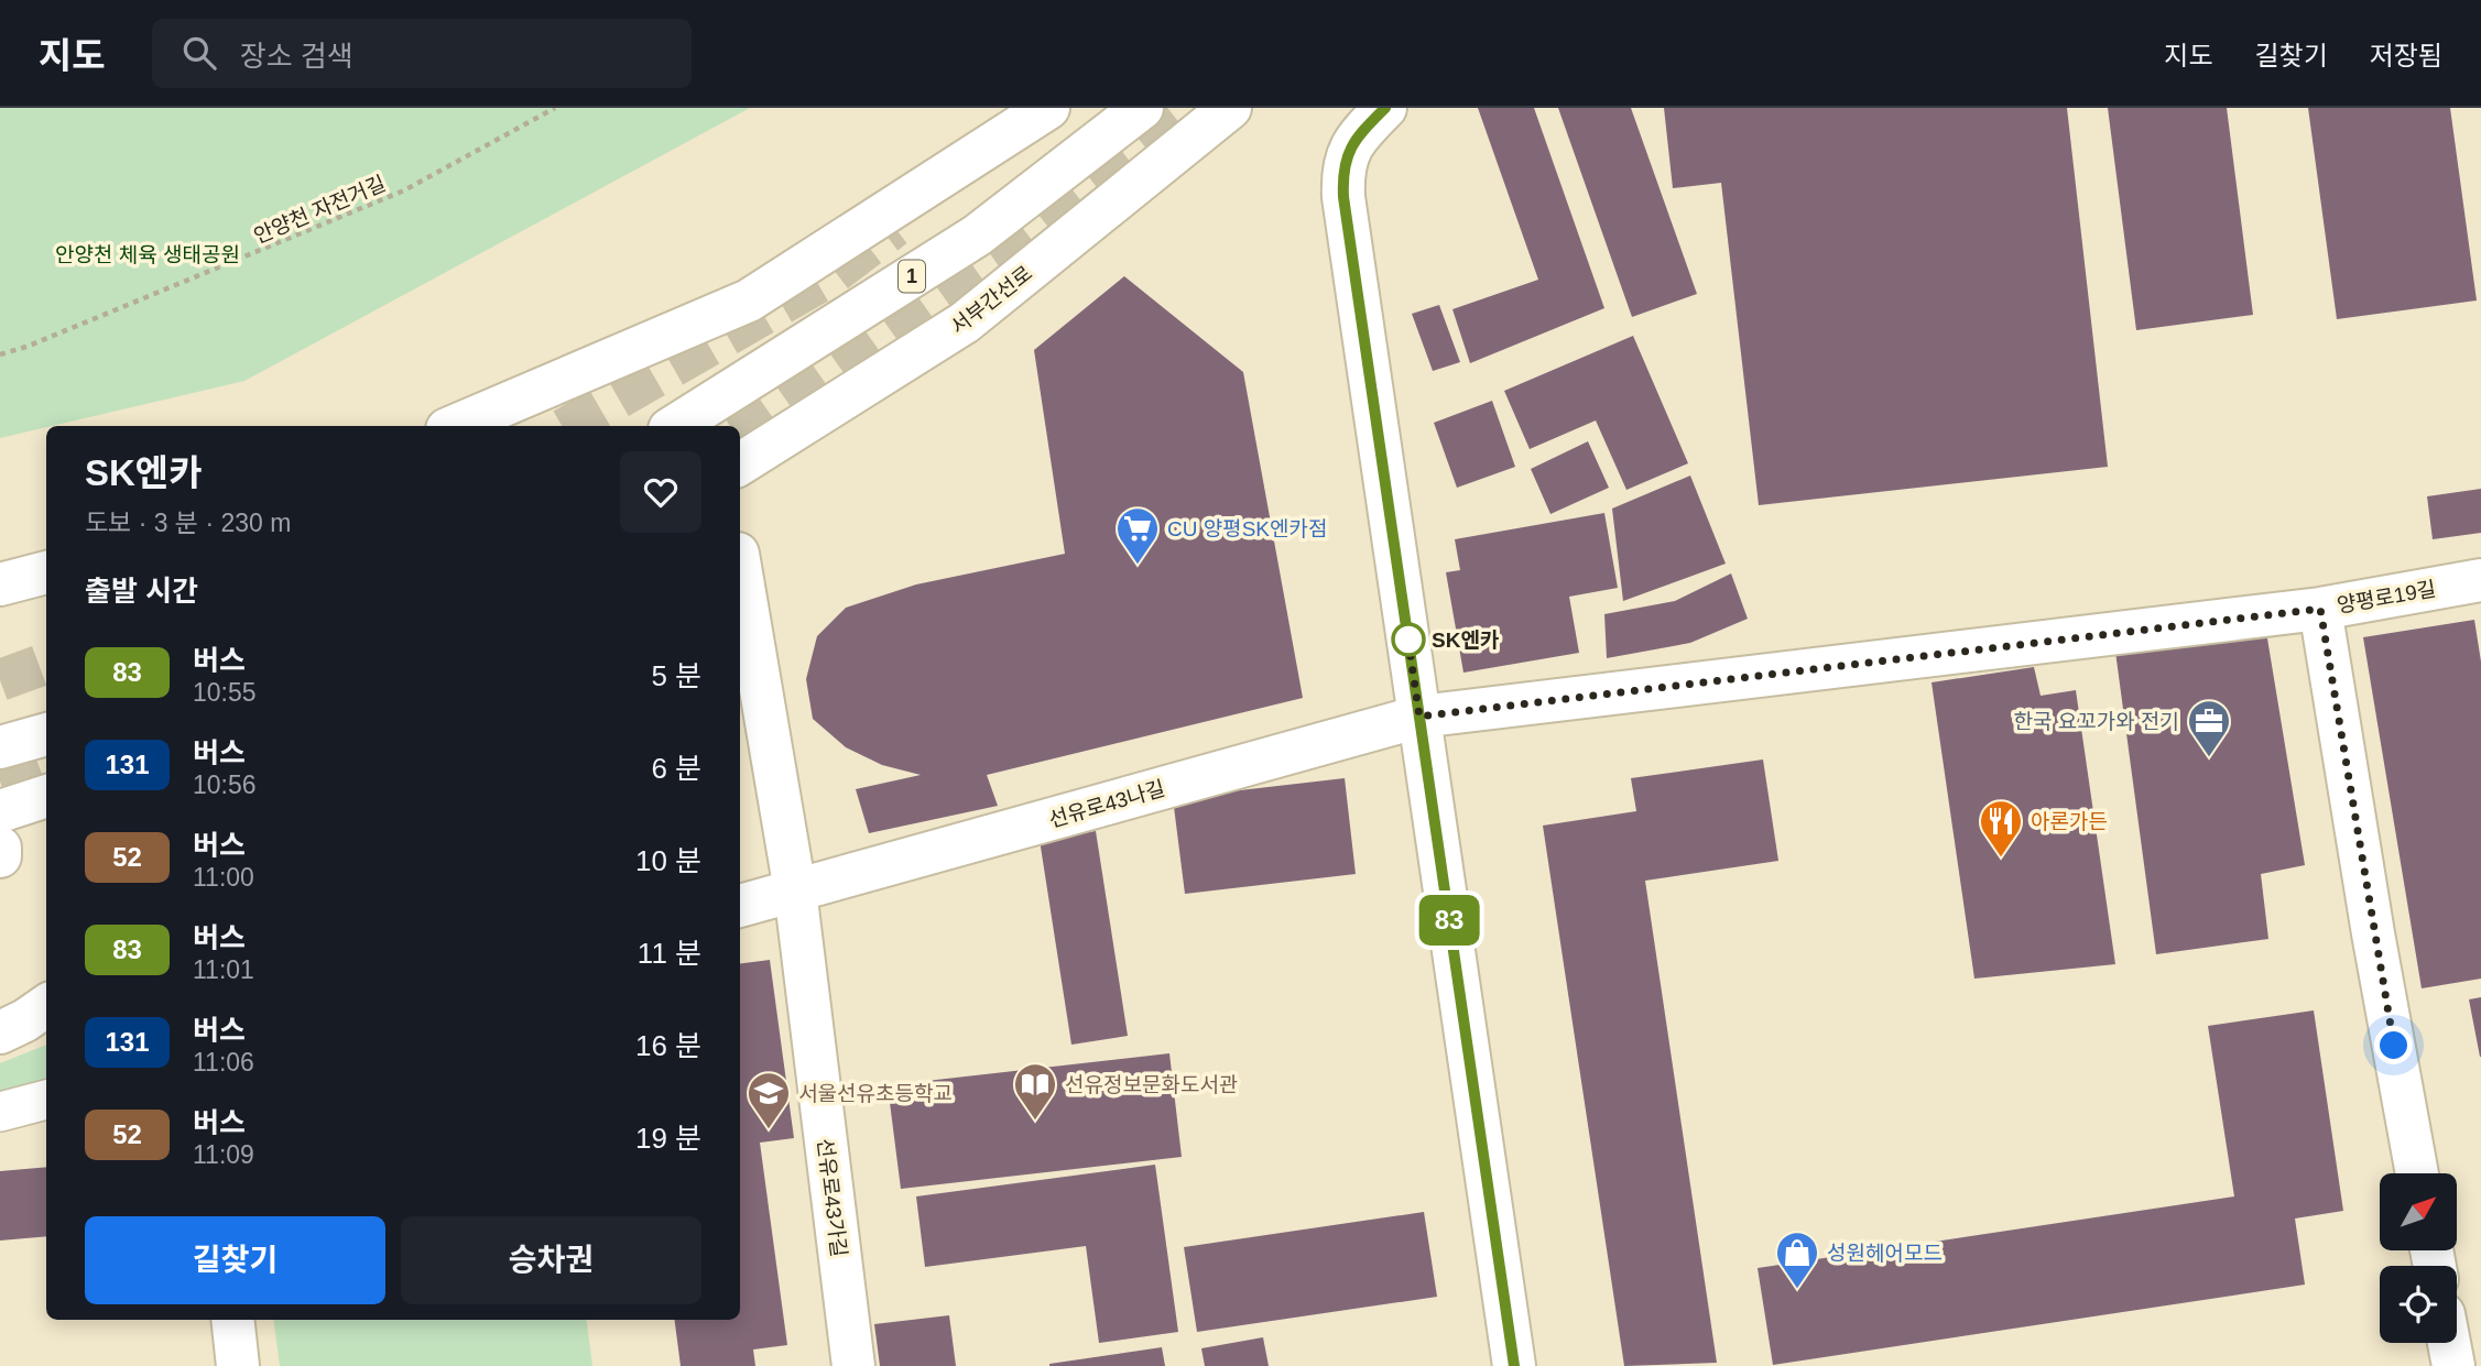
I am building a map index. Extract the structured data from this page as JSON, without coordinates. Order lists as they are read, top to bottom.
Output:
{
  "streets": {
    "street": [
      "1",
      "서부간선로",
      "양평로19길",
      "선유로43나길",
      "선유로43가길"
    ],
    "path": ["안양천 자전거길"]
  },
  "crossings": [
    ["양평로19길", "선유로43나길"],
    ["선유로43나길", "선유로43가길"]
  ],
  "parks": ["안양천 체육 생태공원"],
  "places": {
    "supermarket": ["CU 양평SK엔카점"],
    "other": ["SK엔카"],
    "office": ["한국 요꼬가와 전기"],
    "restaurant": ["아론가든"],
    "library": ["선유정보문화도서관"],
    "school or university": ["서울선유초등학교"],
    "shop": ["성원헤어모드"]
  },
  "lines": ["bus line 83"],
  "north": "top right",
  "page": {
    "header": "지도",
    "search": "장소 검색",
    "nav": ["지도", "길찾기", "저장됨"],
    "on_map": "83",
    "heading": [
      ["SK엔카", "도보 · 3 분 · 230 m"],
      "출발 시간"
    ],
    "list": [
      {
        "mark": "83",
        "name": "버스",
        "note": "10:55",
        "value": "5 분"
      },
      {
        "mark": "131",
        "name": "버스",
        "note": "10:56",
        "value": "6 분"
      },
      {
        "mark": "52",
        "name": "버스",
        "note": "11:00",
        "value": "10 분"
      },
      {
        "mark": "83",
        "name": "버스",
        "note": "11:01",
        "value": "11 분"
      },
      {
        "mark": "131",
        "name": "버스",
        "note": "11:06",
        "value": "16 분"
      },
      {
        "mark": "52",
        "name": "버스",
        "note": "11:09",
        "value": "19 분"
      }
    ],
    "buttons": ["길찾기", "승차권"]
  }
}
